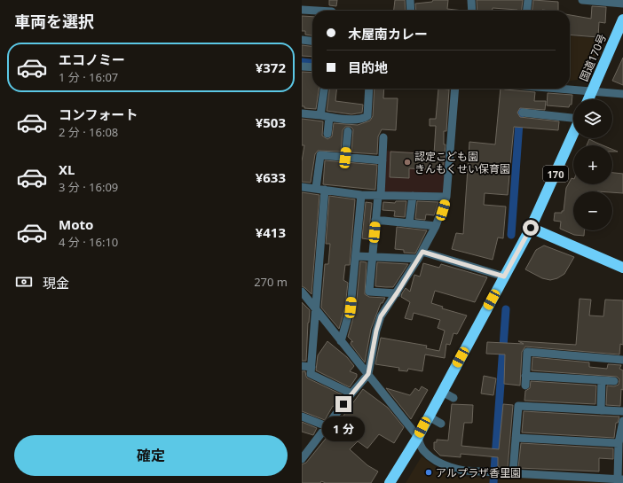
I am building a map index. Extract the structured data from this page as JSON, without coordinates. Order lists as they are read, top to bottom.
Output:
{
  "streets": {
    "highway": ["国道170号", "170"]
  },
  "places": ["認定こども園 きんもくせい保育園", "アルプラザ香里園"],
  "page": {
    "heading": "車両を選択",
    "banner": ["木屋南カレー", "目的地"],
    "list": [
      {
        "name": "エコノミー",
        "note": "1 分 · 16:07",
        "value": "¥372"
      },
      {
        "name": "コンフォート",
        "note": "2 分 · 16:08",
        "value": "¥503"
      },
      {
        "name": "XL",
        "note": "3 分 · 16:09",
        "value": "¥633"
      },
      {
        "name": "Moto",
        "note": "4 分 · 16:10",
        "value": "¥413"
      }
    ],
    "map_buttons": ["+", "−"],
    "pay": ["現金", "270 m"],
    "bubble": "1 分",
    "buttons": "確定"
  }
}
